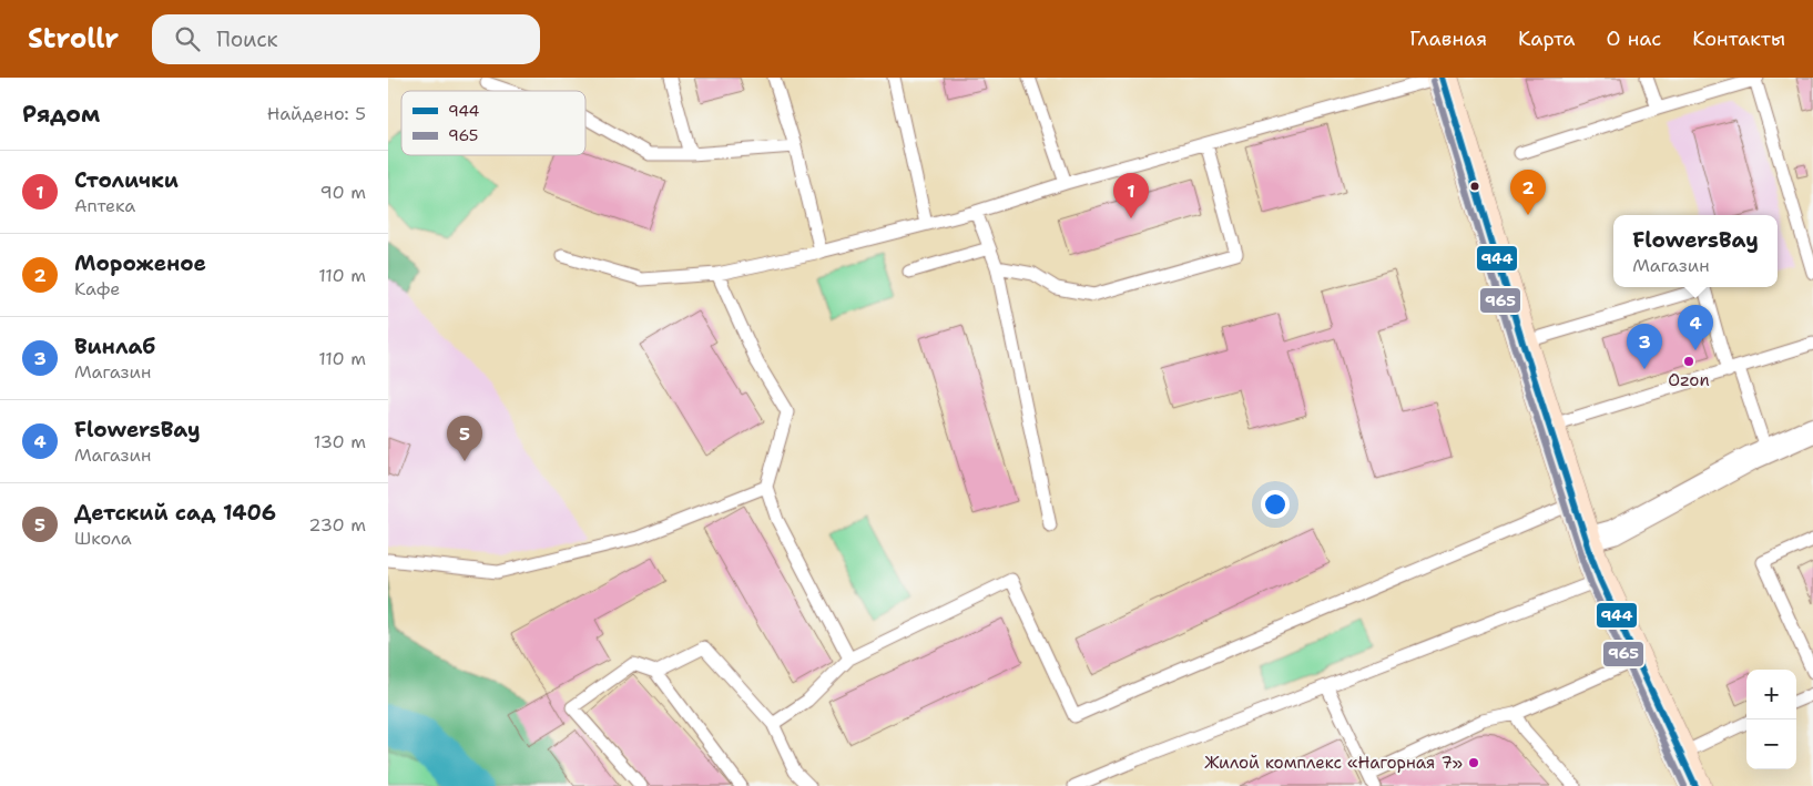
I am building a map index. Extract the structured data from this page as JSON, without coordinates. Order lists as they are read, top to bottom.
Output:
{
  "places": ["Ozon", "Жилой комплекс «Нагорная 7»"],
  "lines": ["transit line 944", "transit line 965"],
  "legend": ["944", "965"],
  "page": {
    "header": "Strollr",
    "search": "Поиск",
    "nav": [
      "Главная",
      "Карта",
      "О нас",
      "Контакты"
    ],
    "heading": ["Рядом", "Найдено: 5"],
    "list": [
      {
        "mark": "1",
        "name": "Столички",
        "note": "Аптека",
        "value": "90 m"
      },
      {
        "mark": "2",
        "name": "Мороженое",
        "note": "Кафе",
        "value": "110 m"
      },
      {
        "mark": "3",
        "name": "Винлаб",
        "note": "Магазин",
        "value": "110 m"
      },
      {
        "mark": "4",
        "name": "FlowersBay",
        "note": "Магазин",
        "value": "130 m"
      },
      {
        "mark": "5",
        "name": "Детский сад 1406",
        "note": "Школа",
        "value": "230 m"
      }
    ],
    "pins": [
      "2",
      "1",
      "4",
      "3",
      "5"
    ],
    "popup": ["FlowersBay", "Магазин"],
    "map_buttons": ["+", "−"]
  }
}
